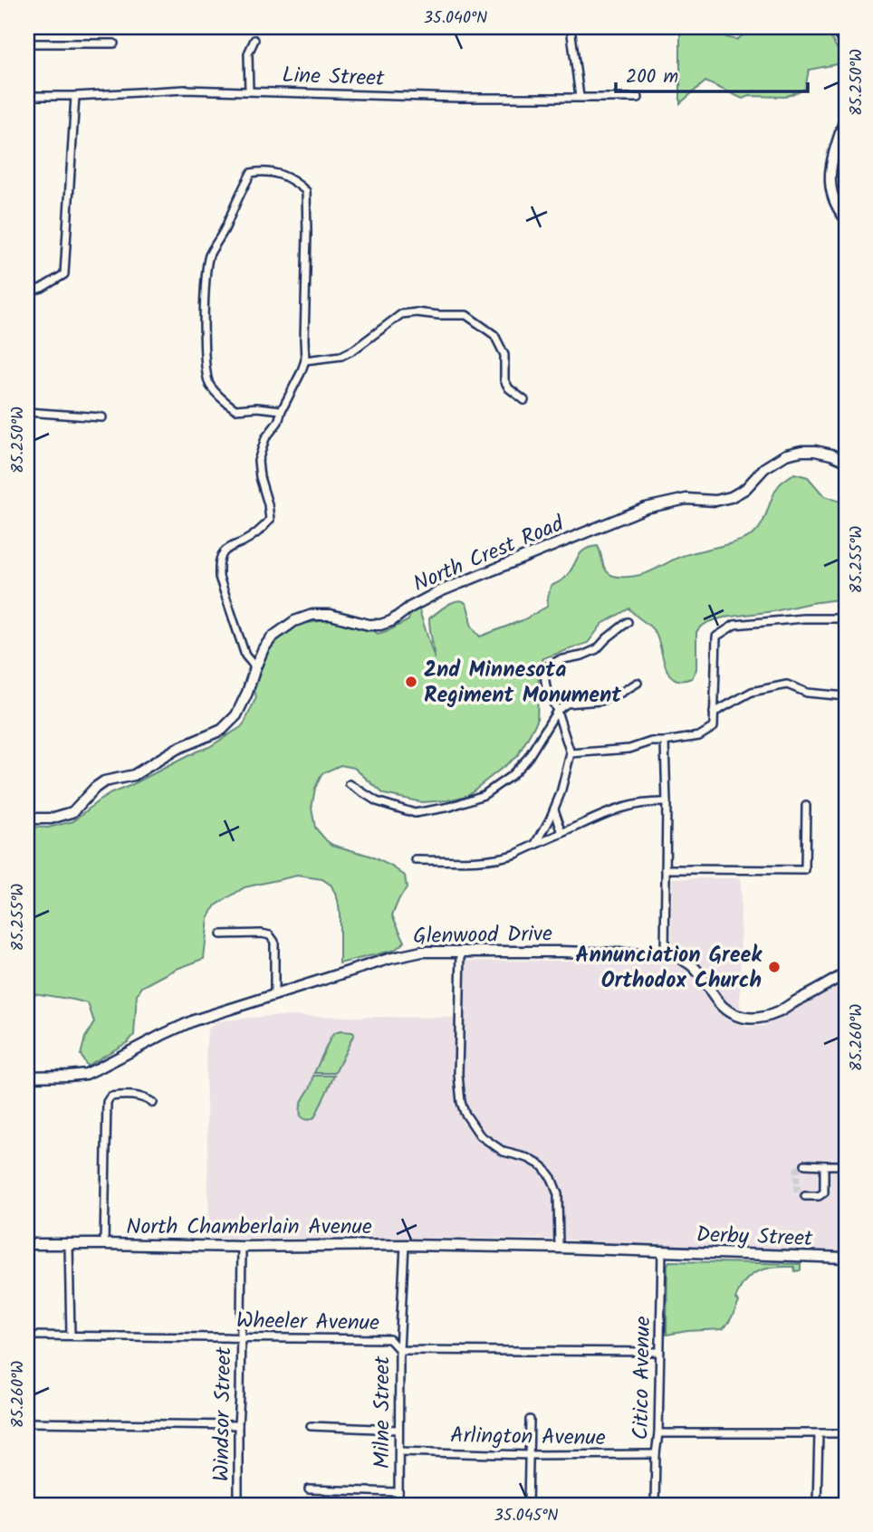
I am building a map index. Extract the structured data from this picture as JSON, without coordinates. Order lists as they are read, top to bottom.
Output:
{
  "streets": {
    "street": [
      "Line Street",
      "North Crest Road",
      "Glenwood Drive",
      "North Chamberlain Avenue",
      "Derby Street",
      "Wheeler Avenue",
      "Citico Avenue",
      "Milne Street",
      "Windsor Street",
      "Arlington Avenue"
    ]
  },
  "crossings": [
    ["North Chamberlain Avenue", "Derby Street"],
    ["North Chamberlain Avenue", "Citico Avenue"],
    ["North Chamberlain Avenue", "Milne Street"],
    ["North Chamberlain Avenue", "Windsor Street"],
    ["Derby Street", "Citico Avenue"],
    ["Wheeler Avenue", "Citico Avenue"],
    ["Wheeler Avenue", "Milne Street"],
    ["Wheeler Avenue", "Windsor Street"],
    ["Citico Avenue", "Arlington Avenue"],
    ["Milne Street", "Arlington Avenue"]
  ],
  "places": ["2nd Minnesota Regiment Monument", "Annunciation Greek Orthodox Church"],
  "scale_bar": "200 m",
  "coordinates": [
    "35.040°N",
    "85.250°W",
    "85.255°W",
    "85.260°W",
    "35.045°N"
  ]
}
